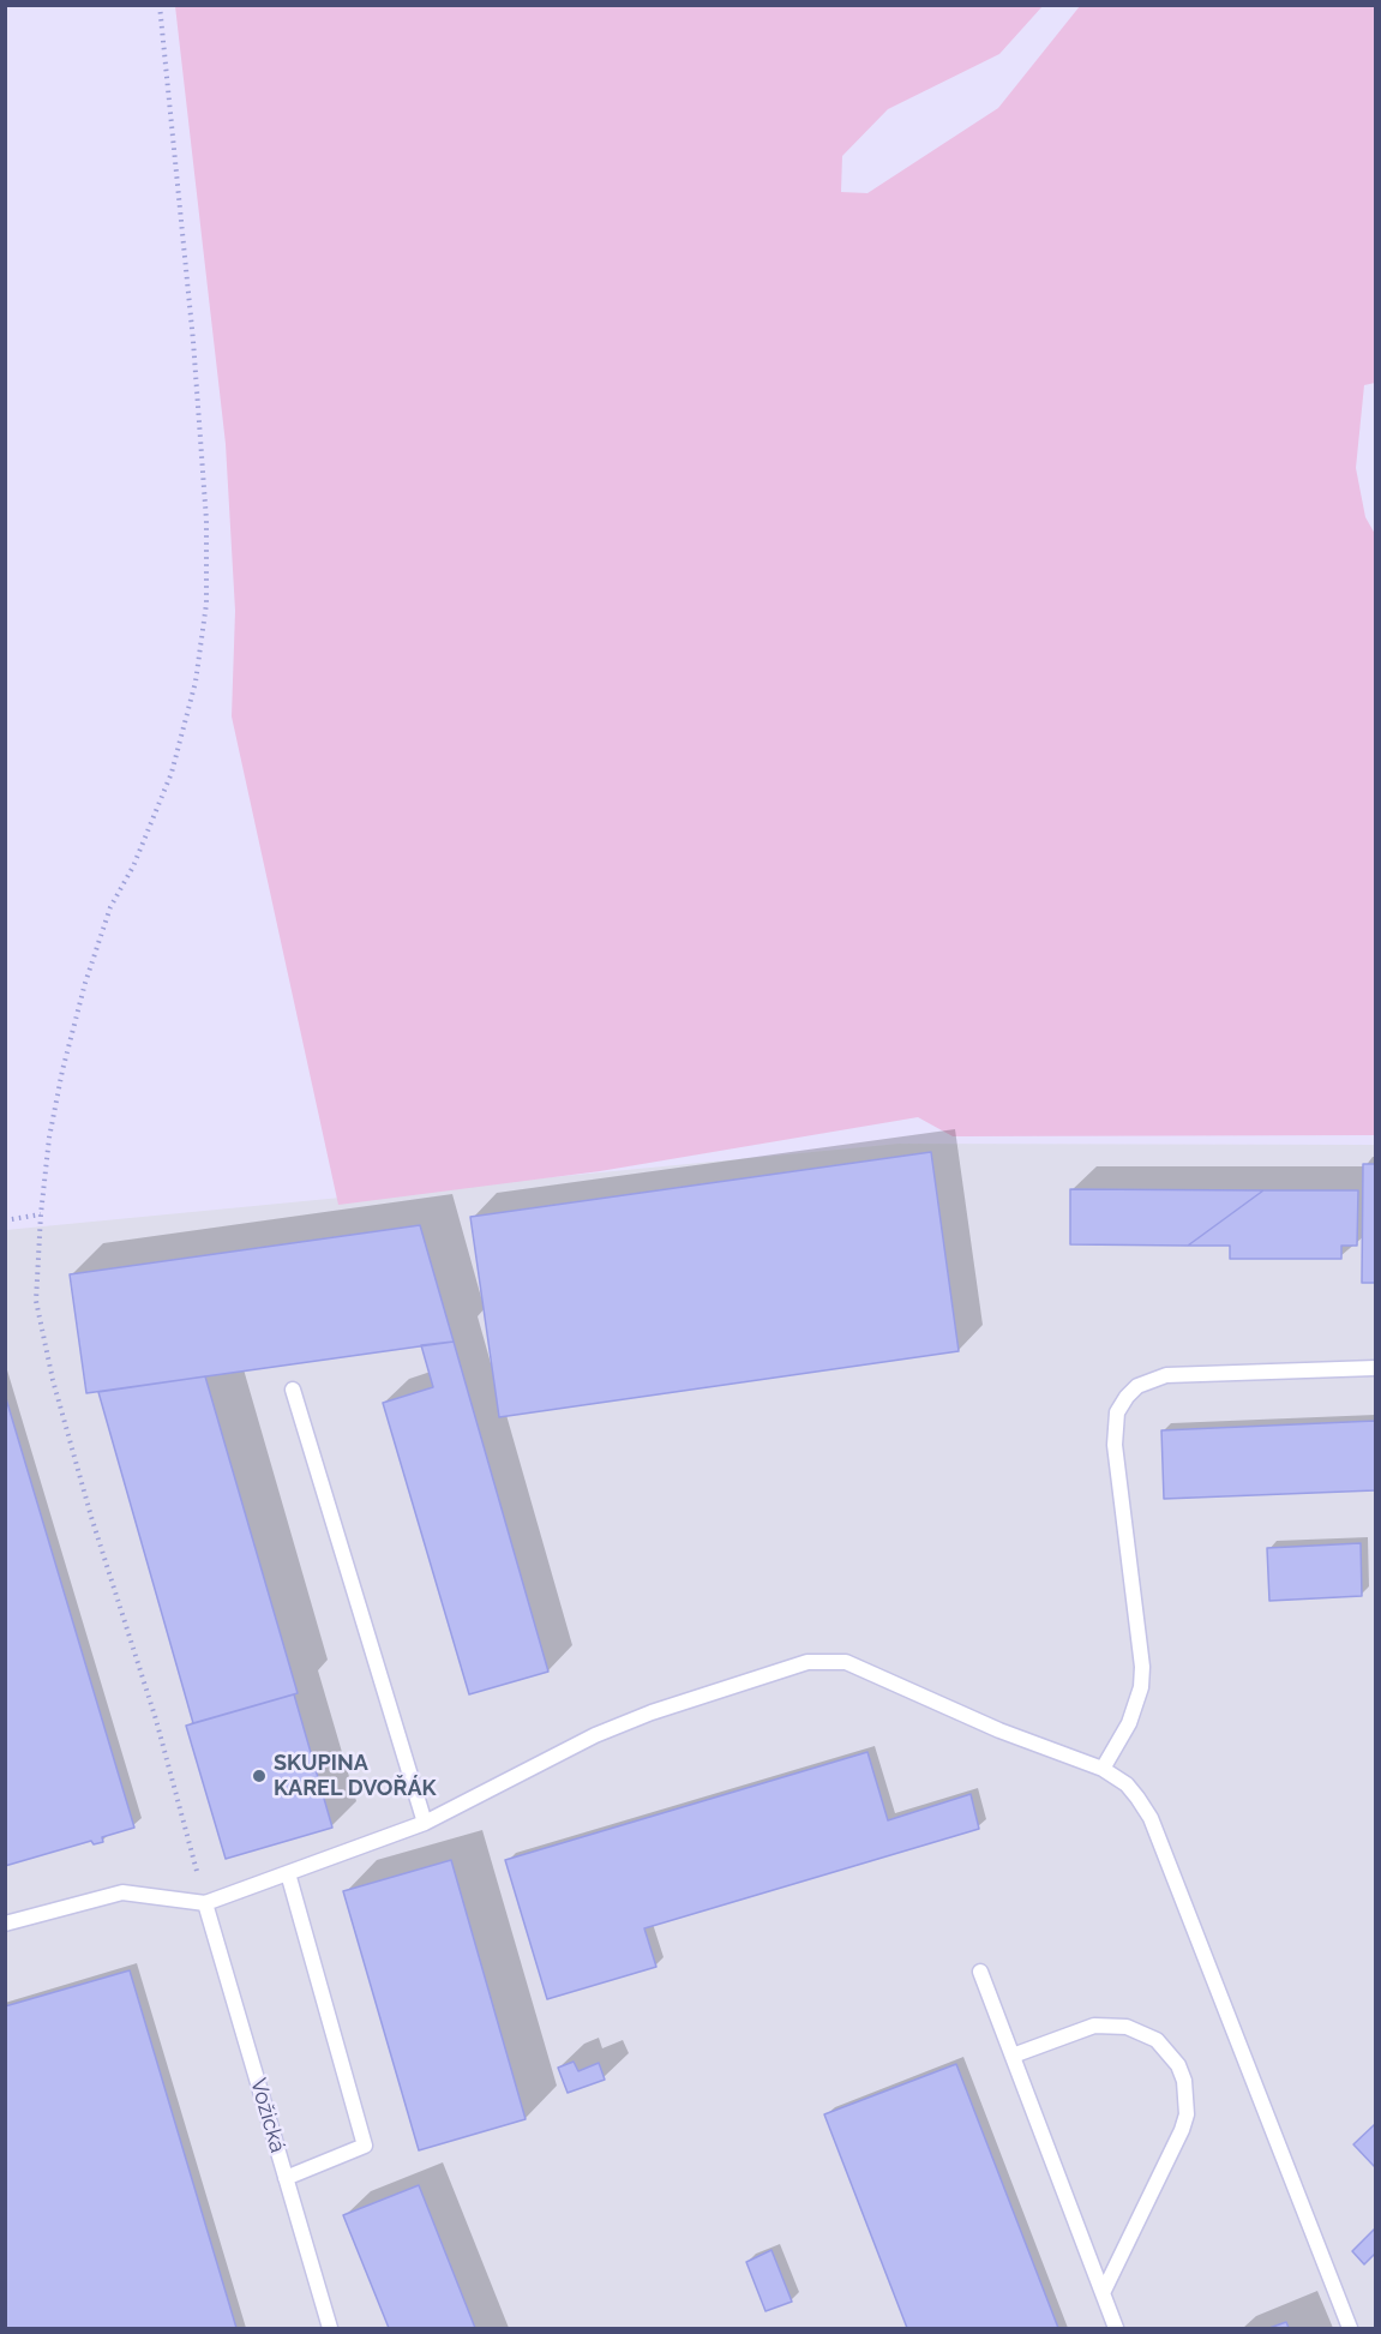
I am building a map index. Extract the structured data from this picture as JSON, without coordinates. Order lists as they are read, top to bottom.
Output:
{
  "streets": {
    "lane": ["Vožická"]
  },
  "places": ["SKUPINA KAREL DVOŘÁK"]
}
